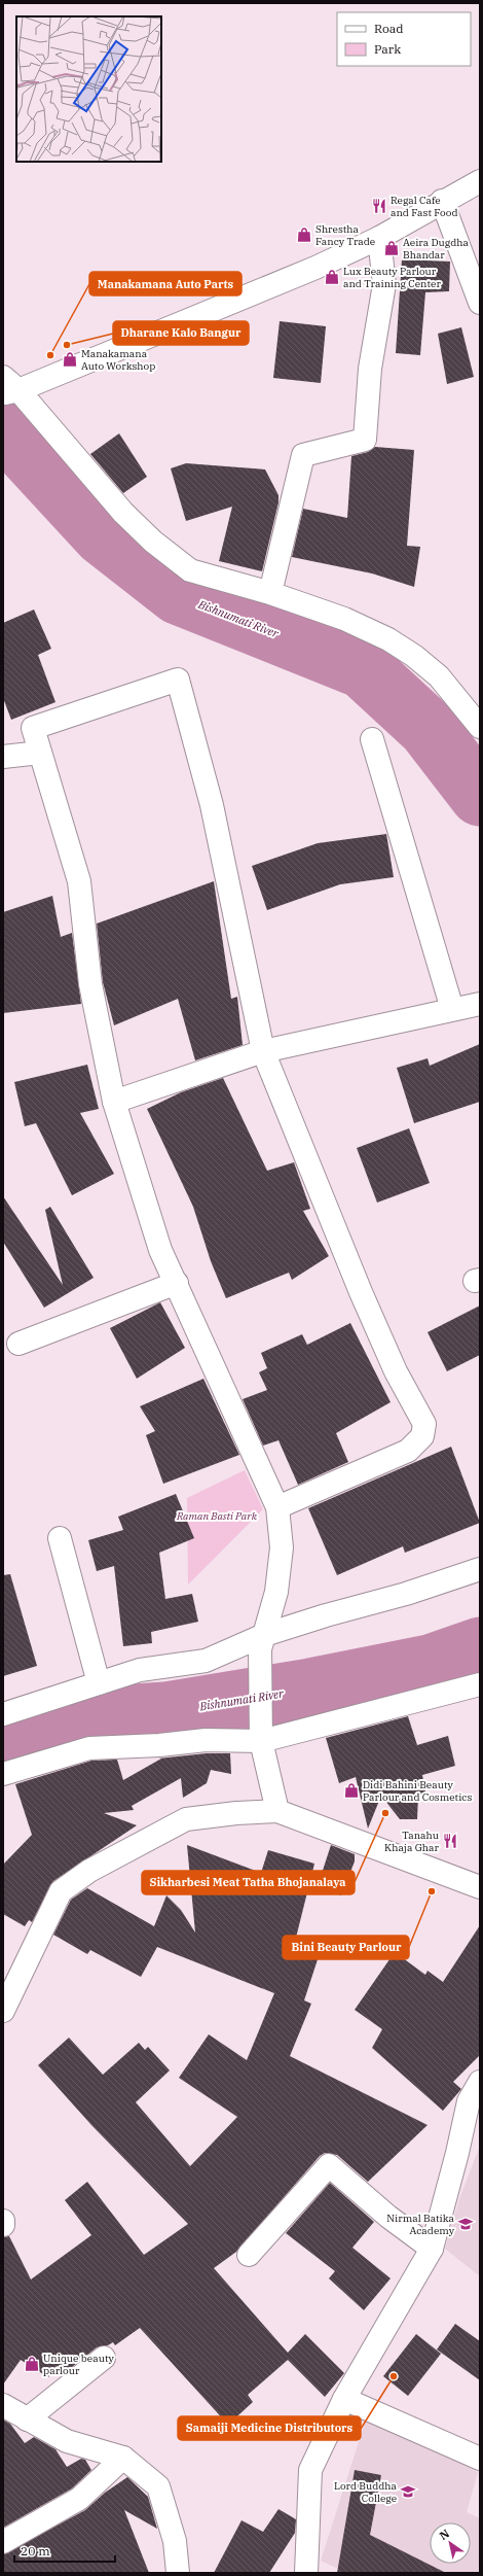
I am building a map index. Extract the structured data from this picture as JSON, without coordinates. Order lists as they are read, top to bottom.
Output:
{
  "water": ["Bishnumati River"],
  "parks": ["Raman Basti Park"],
  "places": {
    "restaurant": ["Regal Cafe and Fast Food", "Tanahu Khaja Ghar"],
    "shop": [
      "Shrestha Fancy Trade",
      "Aeira Dugdha Bhandar",
      "Lux Beauty Parlour and Training Center",
      "Manakamana Auto Workshop",
      "Didi Bahini Beauty Parlour and Cosmetics",
      "Unique beauty parlour"
    ],
    "other": [
      "Dharane Kalo Bangur",
      "Manakamana Auto Parts",
      "Sikharbesi Meat Tatha Bhojanalaya",
      "Bini Beauty Parlour",
      "Samaiji Medicine Distributors"
    ],
    "school or university": ["Nirmal Batika Academy", "Lord Buddha College"]
  },
  "legend": ["Road", "Park"],
  "scale_bar": "20 m",
  "north": "top left"
}
